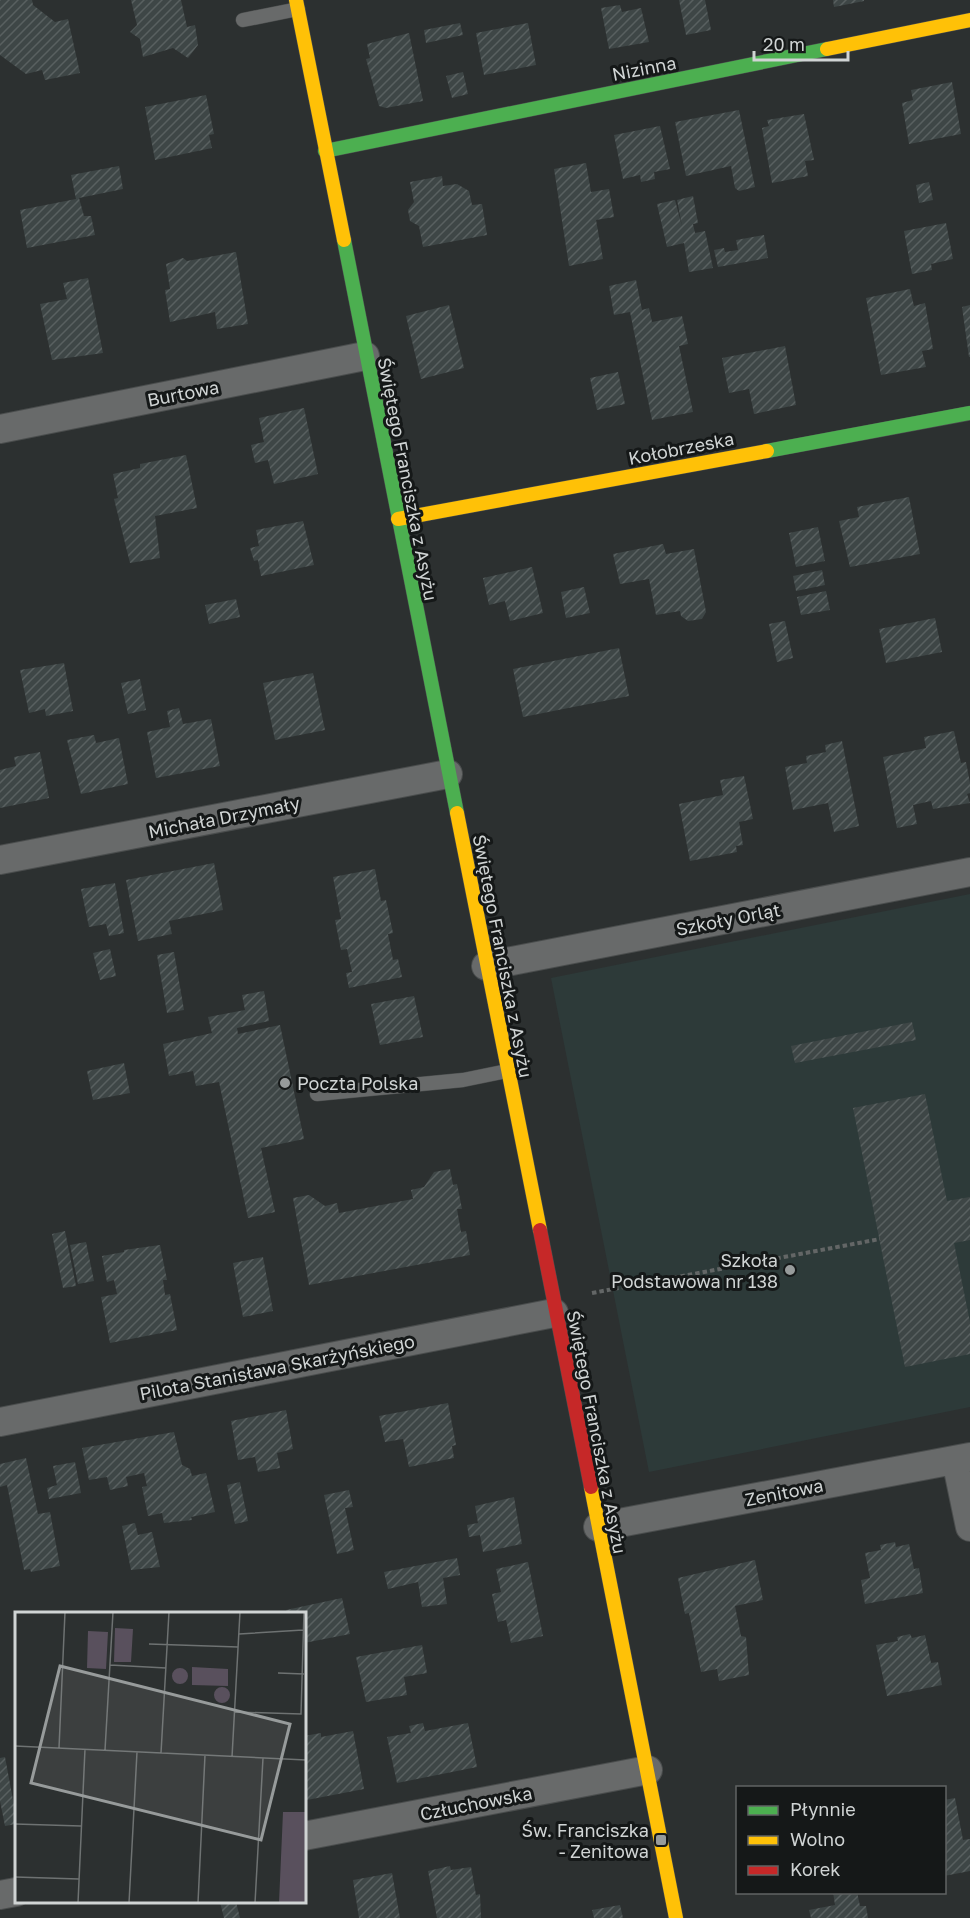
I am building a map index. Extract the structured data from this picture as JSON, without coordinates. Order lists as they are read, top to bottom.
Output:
{
  "streets": {
    "street": [
      "Nizinna",
      "Burtowa",
      "Kołobrzeska",
      "Świętego Franciszka z Asyżu",
      "Michała Drzymały",
      "Szkoły Orląt",
      "Pilota Stanisława Skarżyńskiego",
      "Zenitowa",
      "Człuchowska"
    ]
  },
  "crossings": [
    ["Nizinna", "Świętego Franciszka z Asyżu"],
    ["Burtowa", "Świętego Franciszka z Asyżu"],
    ["Kołobrzeska", "Świętego Franciszka z Asyżu"],
    ["Świętego Franciszka z Asyżu", "Michała Drzymały"],
    ["Świętego Franciszka z Asyżu", "Szkoły Orląt"],
    ["Świętego Franciszka z Asyżu", "Pilota Stanisława Skarżyńskiego"],
    ["Świętego Franciszka z Asyżu", "Zenitowa"],
    ["Świętego Franciszka z Asyżu", "Człuchowska"]
  ],
  "places": {
    "other": ["Poczta Polska", "Szkoła Podstawowa nr 138"],
    "transit": ["Św. Franciszka - Zenitowa"]
  },
  "legend": ["Płynnie", "Wolno", "Korek"],
  "scale_bar": "20 m"
}
